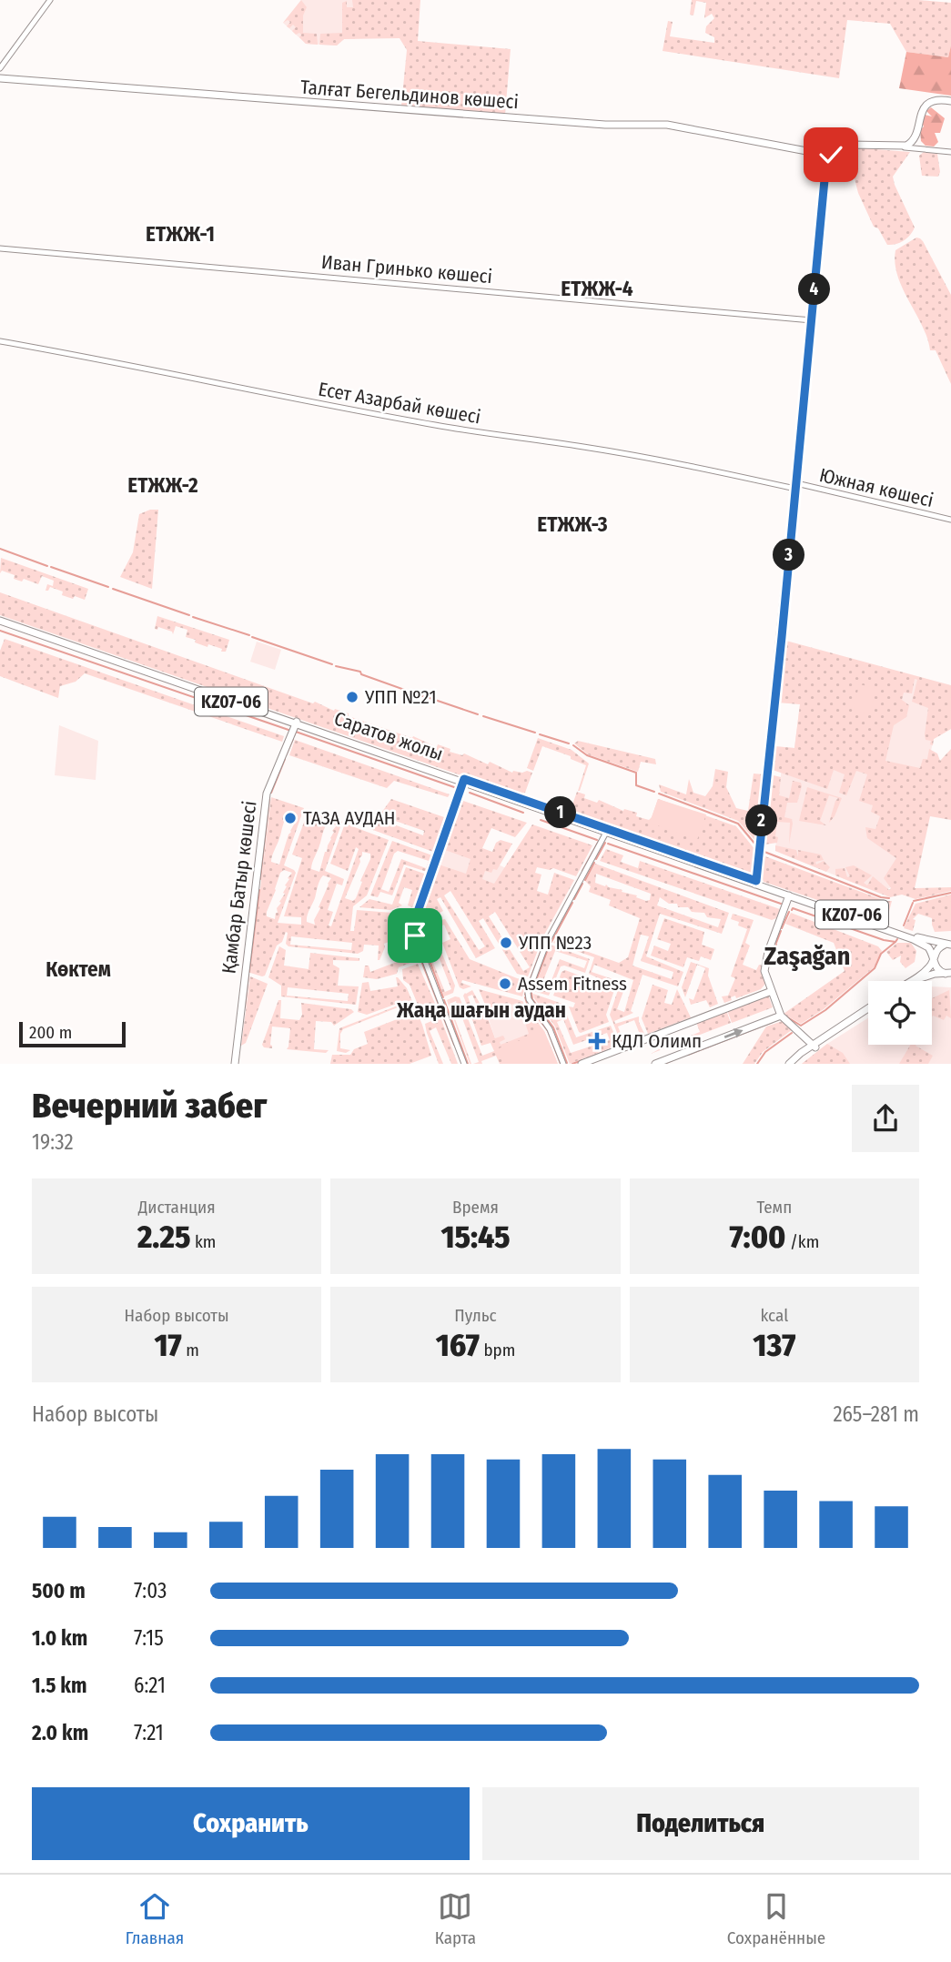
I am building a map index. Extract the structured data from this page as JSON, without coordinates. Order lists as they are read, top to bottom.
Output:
{
  "streets": {
    "main road": [
      "Талғат Бегельдинов көшесі",
      "KZ07-06",
      "Саратов жолы",
      "Қамбар Батыр көшесі"
    ],
    "street": ["Иван Гринько көшесі", "Есет Азарбай көшесі", "Южная көшесі"]
  },
  "crossings": [
    ["Есет Азарбай көшесі", "Южная көшесі"],
    ["Саратов жолы", "Қамбар Батыр көшесі"]
  ],
  "districts": [
    "ЕТЖЖ-1",
    "ЕТЖЖ-4",
    "ЕТЖЖ-2",
    "ЕТЖЖ-3",
    "Zaşağan",
    "Көктем",
    "Жаңа шағын аудан"
  ],
  "places": {
    "other": [
      "УПП №21",
      "ТАЗА АУДАН",
      "УПП №23",
      "Assem Fitness"
    ],
    "health": ["КДЛ Олимп"]
  },
  "scale_bar": "200 m",
  "page": {
    "pins": [
      "4",
      "3",
      "1",
      "2"
    ],
    "scale": "200 m",
    "heading": ["Вечерний забег", "19:32"],
    "stats": [
      ["Дистанция", "2.25 km"],
      ["Время", "15:45"],
      ["Темп", "7:00 /km"],
      ["Набор высоты", "17 m"],
      ["Пульс", "167 bpm"],
      ["kcal", "137"]
    ],
    "chart": ["Набор высоты", "265–281 m"],
    "list": [
      {
        "name": "500 m",
        "note": "7:03"
      },
      {
        "name": "1.0 km",
        "note": "7:15"
      },
      {
        "name": "1.5 km",
        "note": "6:21"
      },
      {
        "name": "2.0 km",
        "note": "7:21"
      }
    ],
    "buttons": ["Сохранить", "Поделиться"],
    "tabs": ["Главная", "Карта", "Сохранённые"]
  }
}
